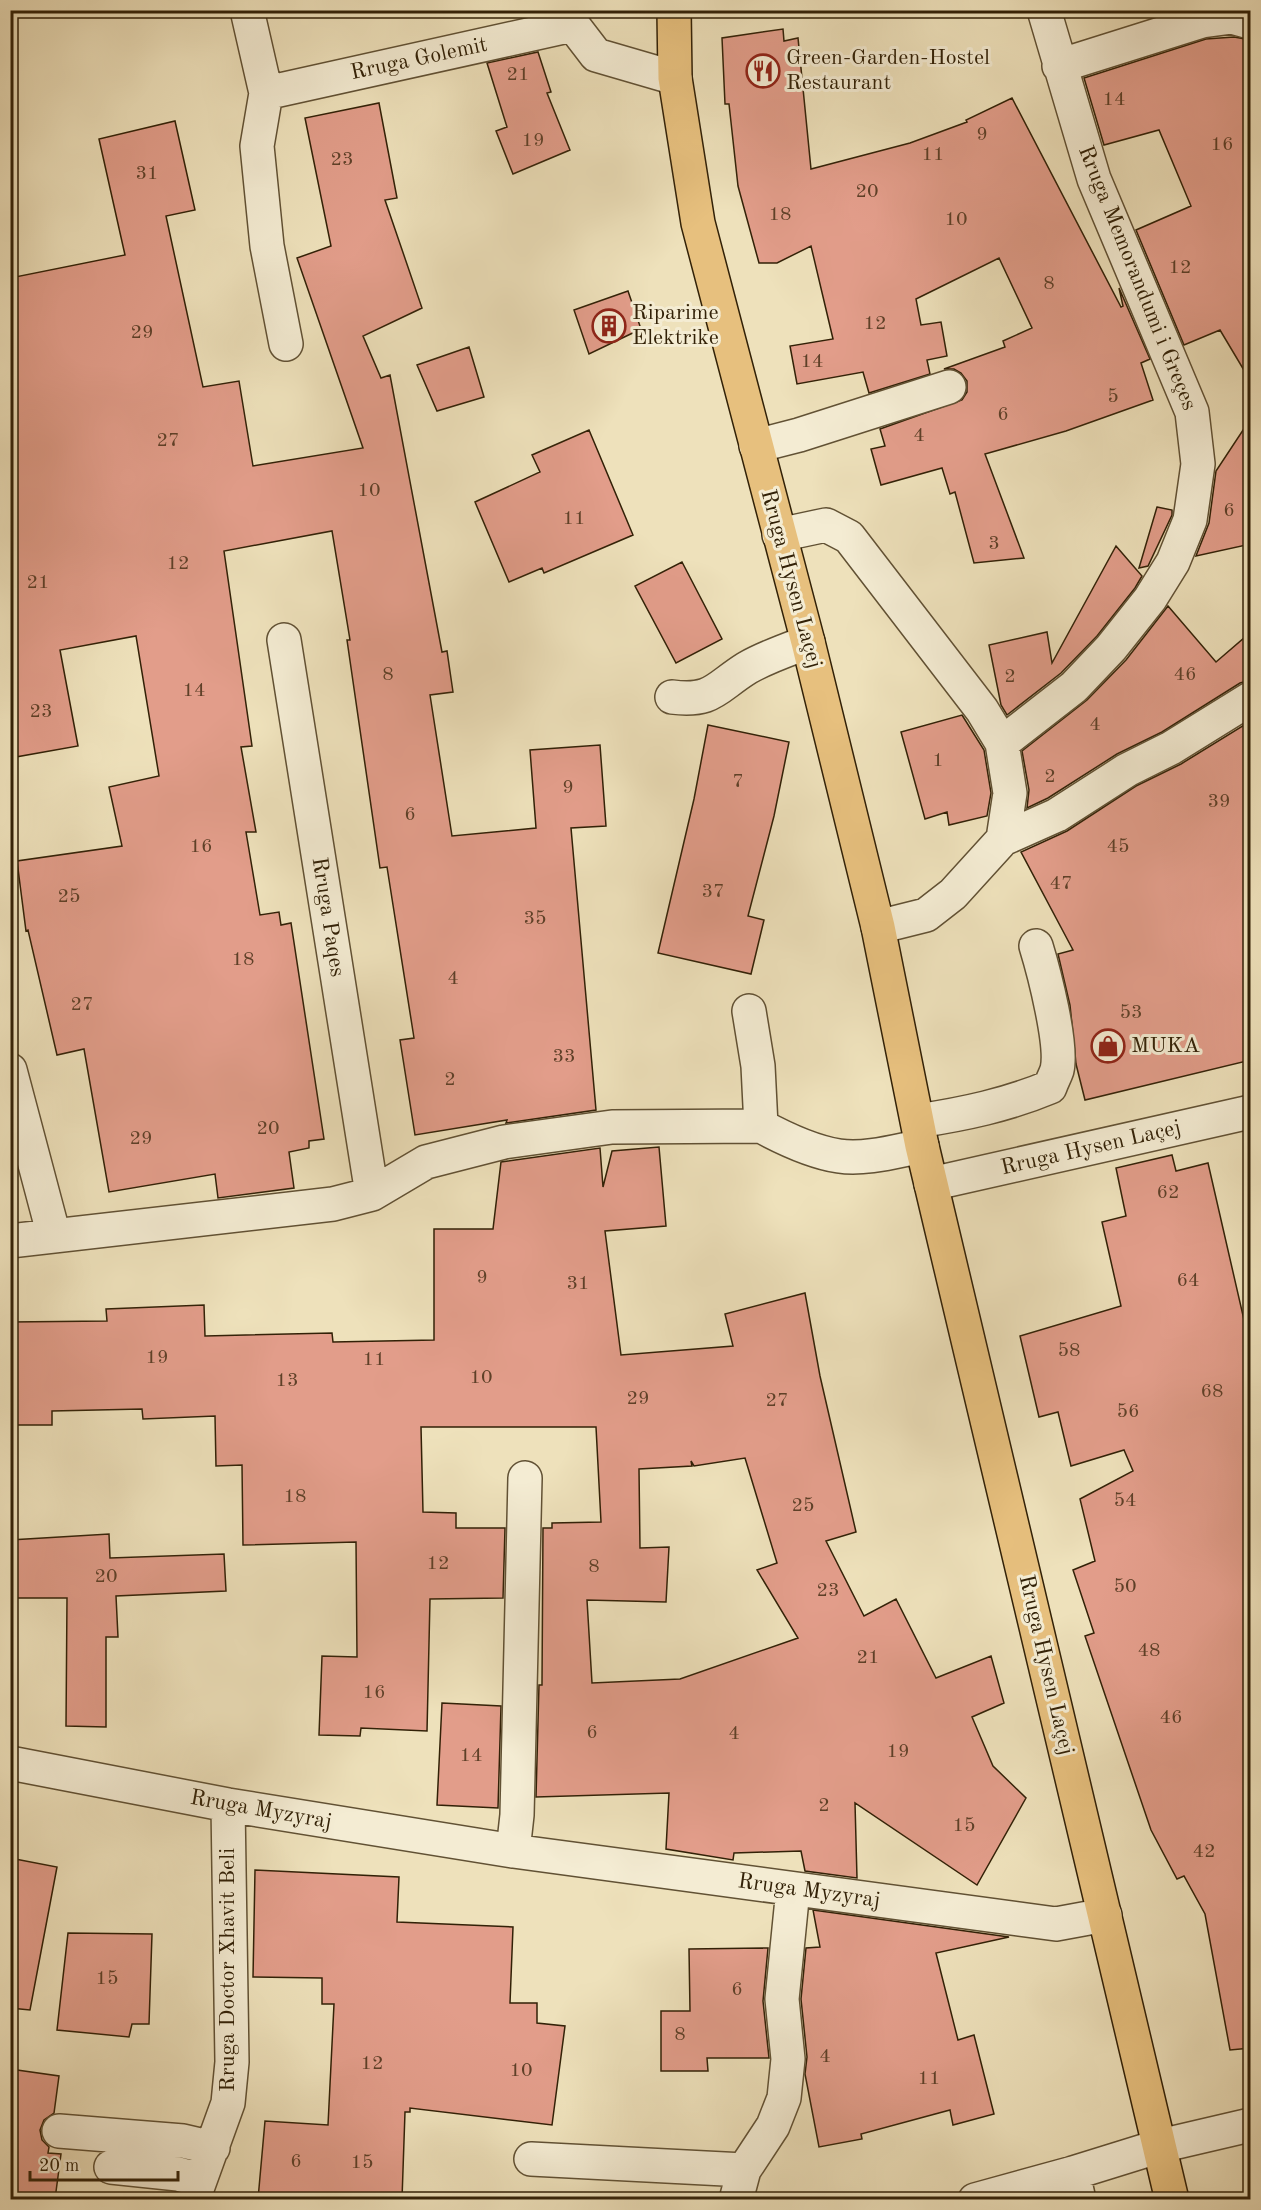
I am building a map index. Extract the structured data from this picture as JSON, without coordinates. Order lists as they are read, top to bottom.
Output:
{
  "streets": {
    "main road": ["Rruga Hysen Laçej"],
    "street": [
      "Rruga Golemit",
      "Rruga Memorandumi i Greçes",
      "Rruga Paqes",
      "Rruga Myzyraj",
      "Rruga Doctor Xhavit Beli"
    ]
  },
  "crossings": [
    ["Rruga Golemit", "Rruga Hysen Laçej"],
    ["Rruga Hysen Laçej", "Rruga Myzyraj"],
    ["Rruga Myzyraj", "Rruga Doctor Xhavit Beli"]
  ],
  "places": {
    "restaurant": ["Green-Garden-Hostel Restaurant"],
    "building": ["Riparime Elektrike"],
    "shop": ["MUKA"]
  },
  "house_numbers": [
    "21",
    "14",
    "9",
    "19",
    "16",
    "11",
    "23",
    "31",
    "20",
    "18",
    "10",
    "12",
    "8",
    "12",
    "29",
    "14",
    "5",
    "6",
    "4",
    "27",
    "10",
    "6",
    "11",
    "3",
    "12",
    "21",
    "8",
    "46",
    "2",
    "14",
    "23",
    "4",
    "1",
    "2",
    "7",
    "9",
    "39",
    "6",
    "16",
    "45",
    "47",
    "37",
    "25",
    "35",
    "18",
    "4",
    "27",
    "53",
    "33",
    "2",
    "20",
    "29",
    "62",
    "9",
    "64",
    "31",
    "58",
    "19",
    "11",
    "10",
    "13",
    "68",
    "29",
    "27",
    "56",
    "18",
    "54",
    "25",
    "12",
    "8",
    "20",
    "50",
    "23",
    "48",
    "21",
    "16",
    "46",
    "6",
    "4",
    "19",
    "14",
    "2",
    "15",
    "42",
    "15",
    "6",
    "8",
    "4",
    "12",
    "10",
    "11",
    "6",
    "15"
  ],
  "scale_bar": "20 m"
}
